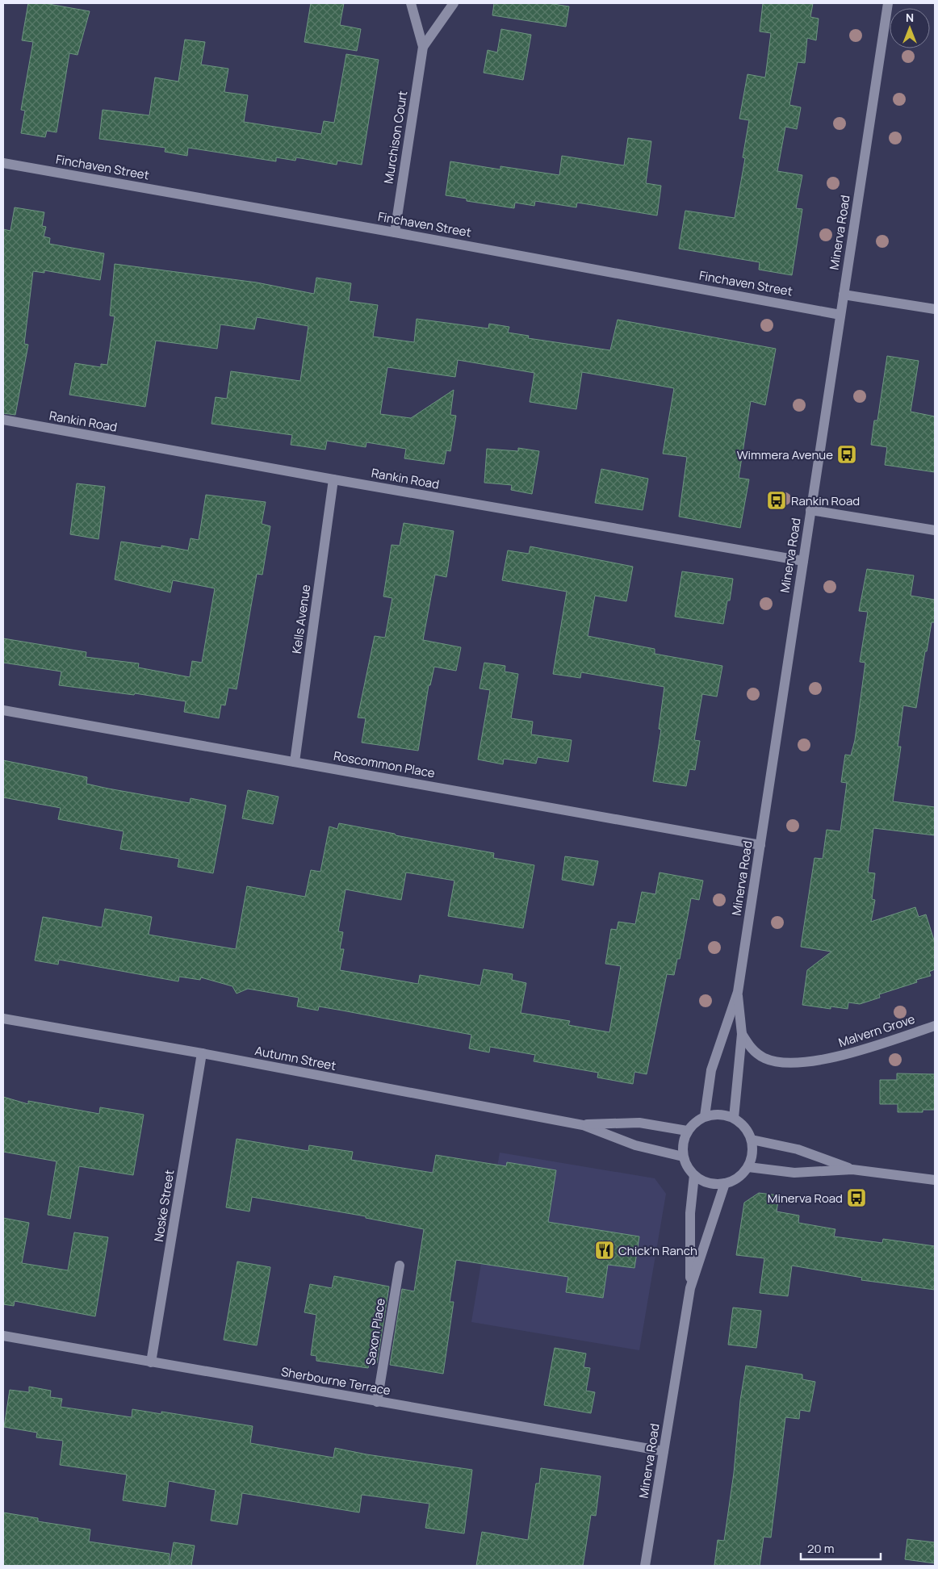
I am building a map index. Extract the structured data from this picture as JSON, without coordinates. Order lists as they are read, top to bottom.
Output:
{
  "streets": {
    "street": [
      "Murchison Court",
      "Finchaven Street",
      "Minerva Road",
      "Rankin Road",
      "Kells Avenue",
      "Roscommon Place",
      "Malvern Grove",
      "Autumn Street",
      "Noske Street",
      "Saxon Place",
      "Sherbourne Terrace"
    ]
  },
  "crossings": [
    ["Murchison Court", "Finchaven Street"],
    ["Finchaven Street", "Minerva Road"],
    ["Minerva Road", "Rankin Road"],
    ["Minerva Road", "Roscommon Place"],
    ["Minerva Road", "Malvern Grove"],
    ["Minerva Road", "Autumn Street"],
    ["Minerva Road", "Sherbourne Terrace"],
    ["Rankin Road", "Kells Avenue"],
    ["Kells Avenue", "Roscommon Place"],
    ["Autumn Street", "Noske Street"],
    ["Noske Street", "Sherbourne Terrace"],
    ["Saxon Place", "Sherbourne Terrace"]
  ],
  "places": {
    "bus stop": ["Wimmera Avenue", "Rankin Road", "Minerva Road"],
    "restaurant": ["Chick'n Ranch"]
  },
  "scale_bar": "20 m",
  "north": "top"
}
